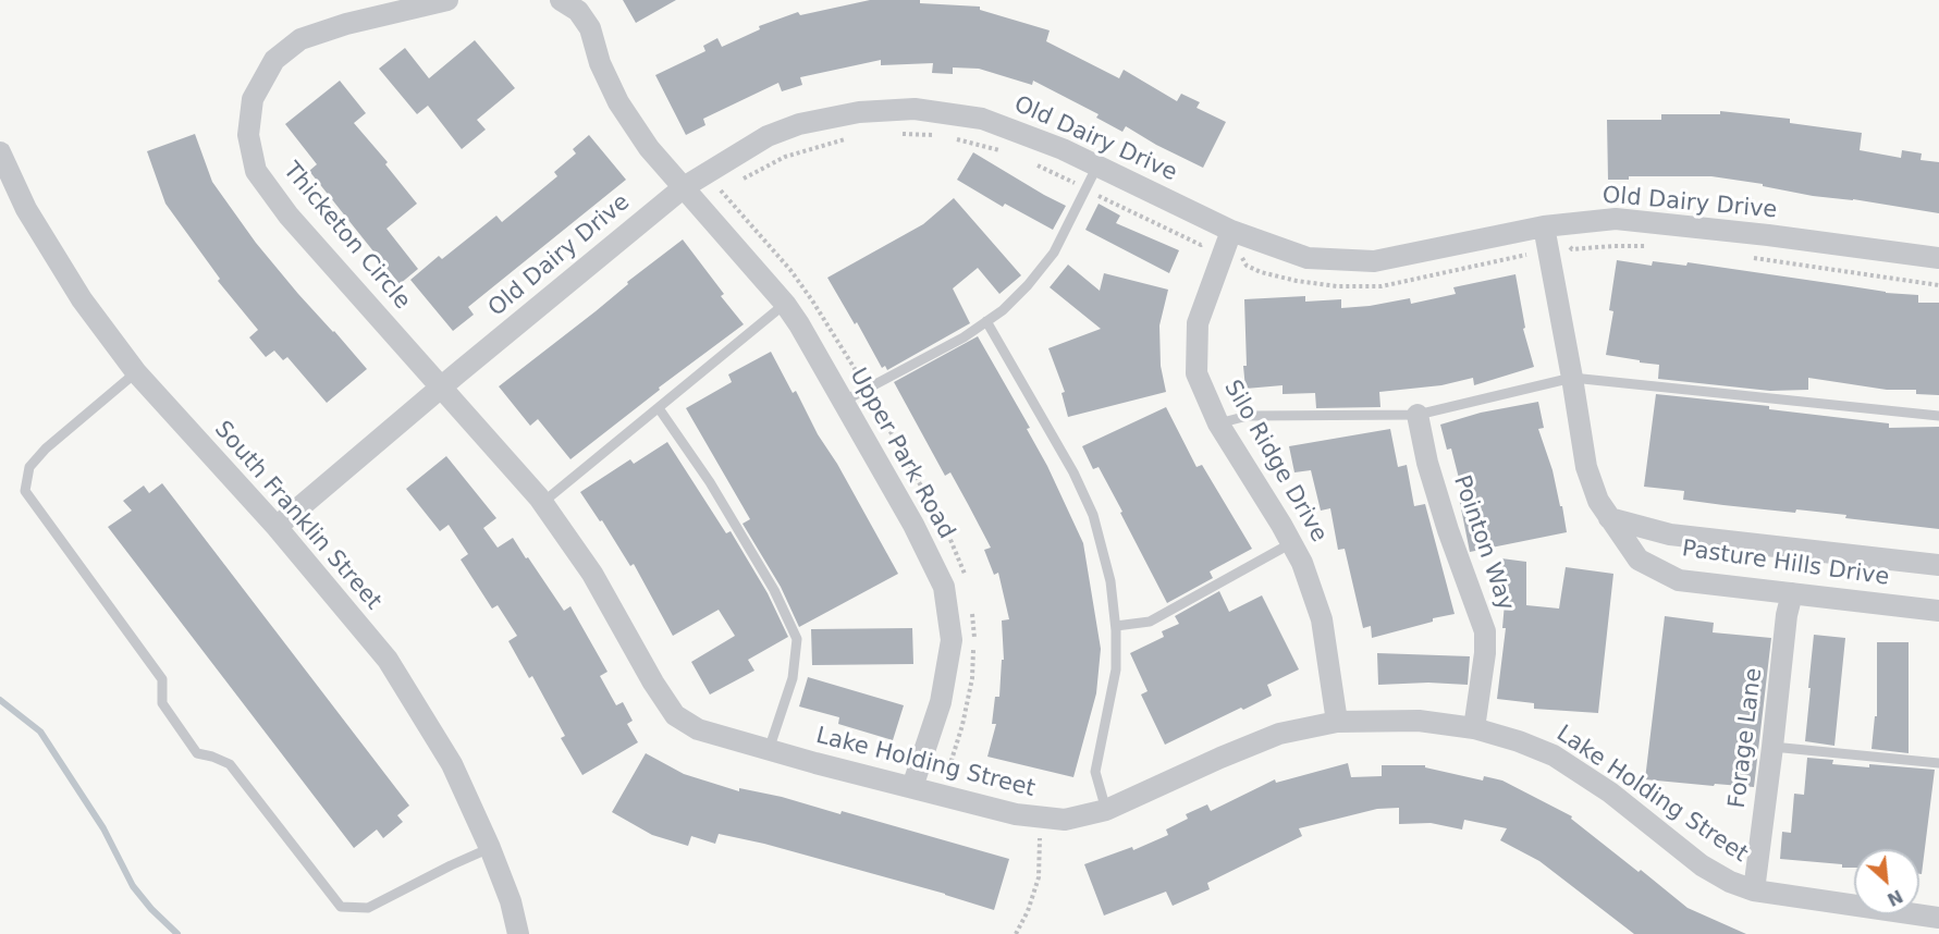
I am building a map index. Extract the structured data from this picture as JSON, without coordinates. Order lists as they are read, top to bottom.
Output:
{
  "streets": {
    "street": [
      "Old Dairy Drive",
      "Thicketon Circle",
      "Upper Park Road",
      "Silo Ridge Drive",
      "South Franklin Street",
      "Pointon Way",
      "Pasture Hills Drive",
      "Forage Lane",
      "Lake Holding Street"
    ]
  },
  "crossings": [
    ["Old Dairy Drive", "Thicketon Circle"],
    ["Old Dairy Drive", "Upper Park Road"],
    ["Old Dairy Drive", "Silo Ridge Drive"],
    ["Old Dairy Drive", "South Franklin Street"],
    ["Old Dairy Drive", "Pasture Hills Drive"],
    ["Old Dairy Drive", "Lake Holding Street"],
    ["Thicketon Circle", "Lake Holding Street"],
    ["Upper Park Road", "Lake Holding Street"],
    ["Silo Ridge Drive", "Lake Holding Street"],
    ["Pointon Way", "Lake Holding Street"],
    ["Pasture Hills Drive", "Forage Lane"],
    ["Forage Lane", "Lake Holding Street"]
  ],
  "north": "bottom right"
}
